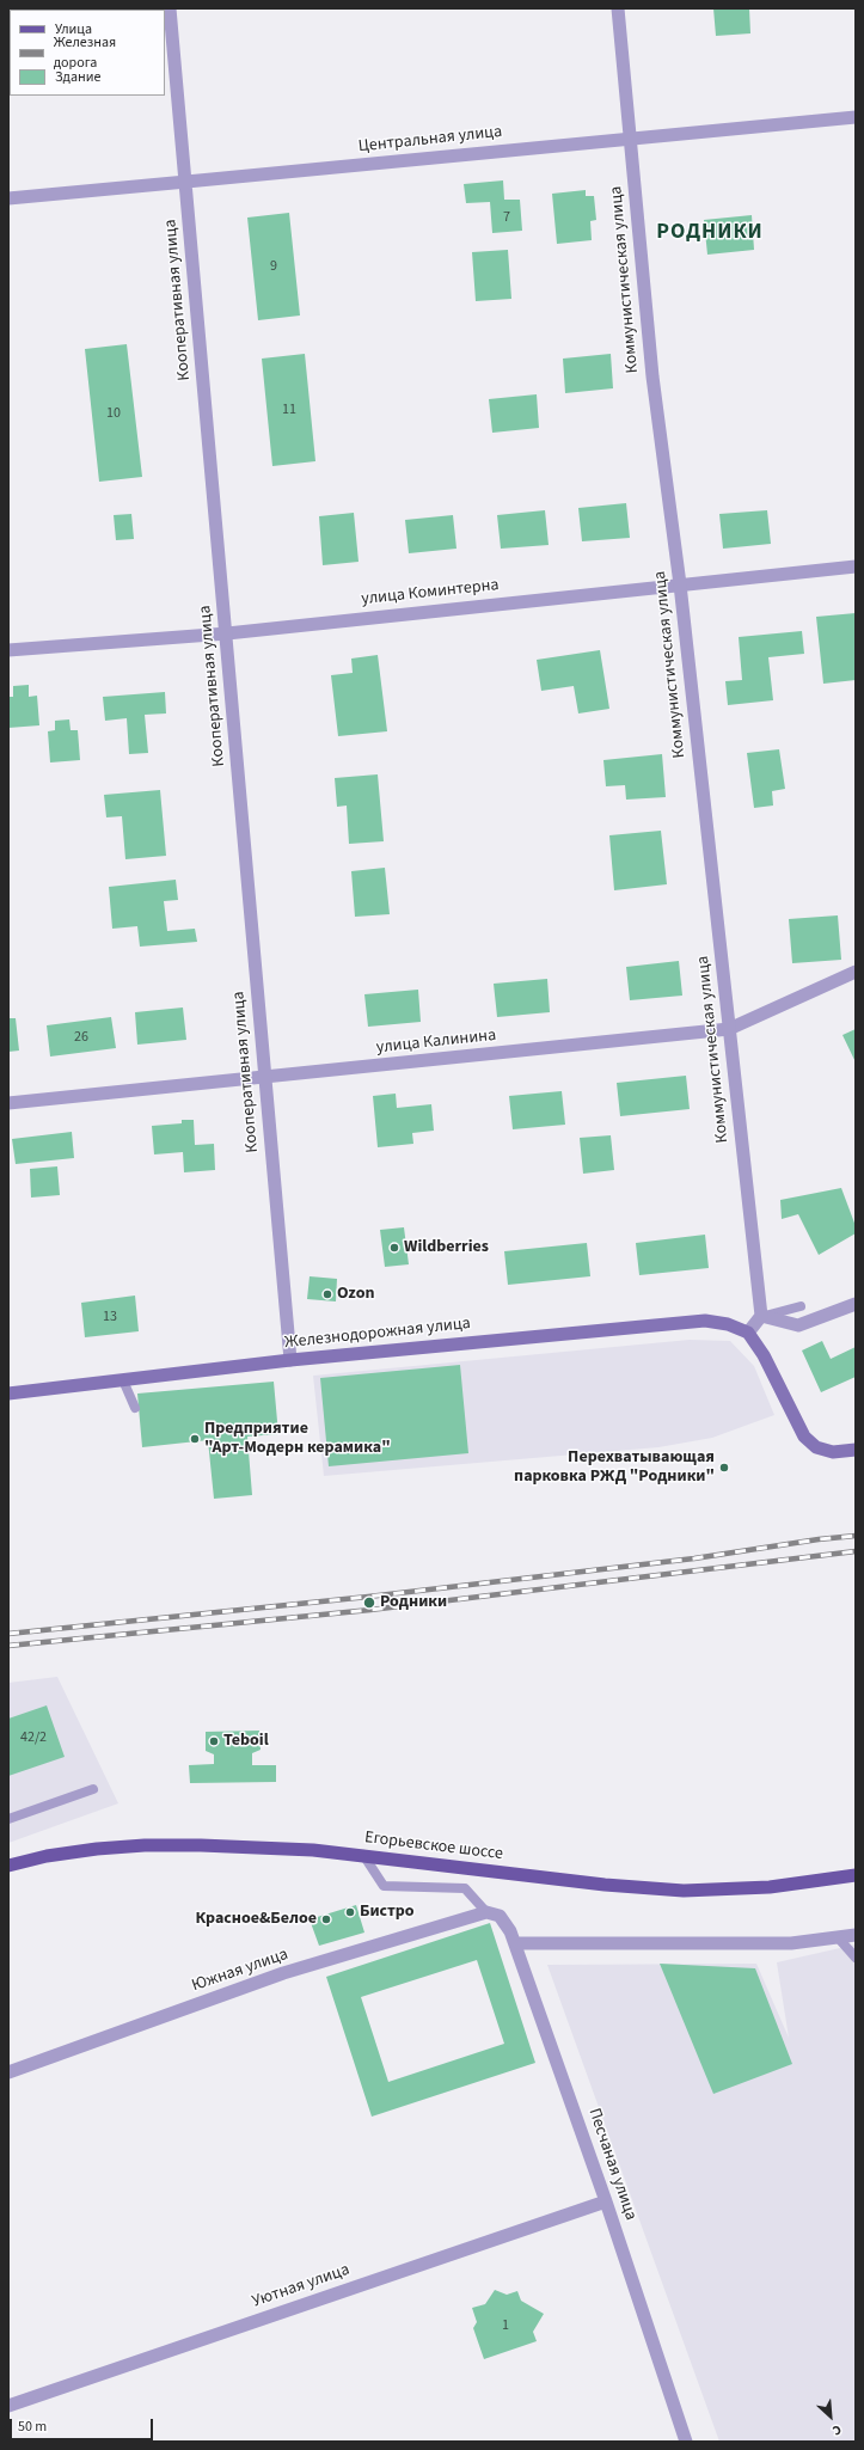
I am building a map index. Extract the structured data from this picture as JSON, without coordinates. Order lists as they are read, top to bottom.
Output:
{
  "streets": {
    "main road": ["Железнодорожная улица", "Егорьевское шоссе"],
    "street": [
      "Центральная улица",
      "Коммунистическая улица",
      "Кооперативная улица",
      "улица Коминтерна",
      "улица Калинина",
      "Южная улица",
      "Песчаная улица",
      "Уютная улица"
    ]
  },
  "crossings": [
    ["Центральная улица", "Коммунистическая улица"],
    ["Центральная улица", "Кооперативная улица"],
    ["Коммунистическая улица", "улица Коминтерна"],
    ["Коммунистическая улица", "улица Калинина"],
    ["Кооперативная улица", "улица Коминтерна"],
    ["Кооперативная улица", "улица Калинина"],
    ["Кооперативная улица", "Железнодорожная улица"],
    ["Южная улица", "Песчаная улица"],
    ["Песчаная улица", "Уютная улица"]
  ],
  "districts": ["РОДНИКИ"],
  "places": [
    "Wildberries",
    "Ozon",
    "Предприятие \"Арт-Модерн керамика\"",
    "Перехватывающая парковка РЖД \"Родники\"",
    "Родники",
    "Teboil",
    "Бистро",
    "Красное&Белое"
  ],
  "house_numbers": [
    "7",
    "9",
    "11",
    "10",
    "26",
    "13",
    "42/2",
    "1"
  ],
  "legend": ["Улица", "Железная дорога", "Здание"],
  "scale_bar": "50 m",
  "north": "bottom right"
}
